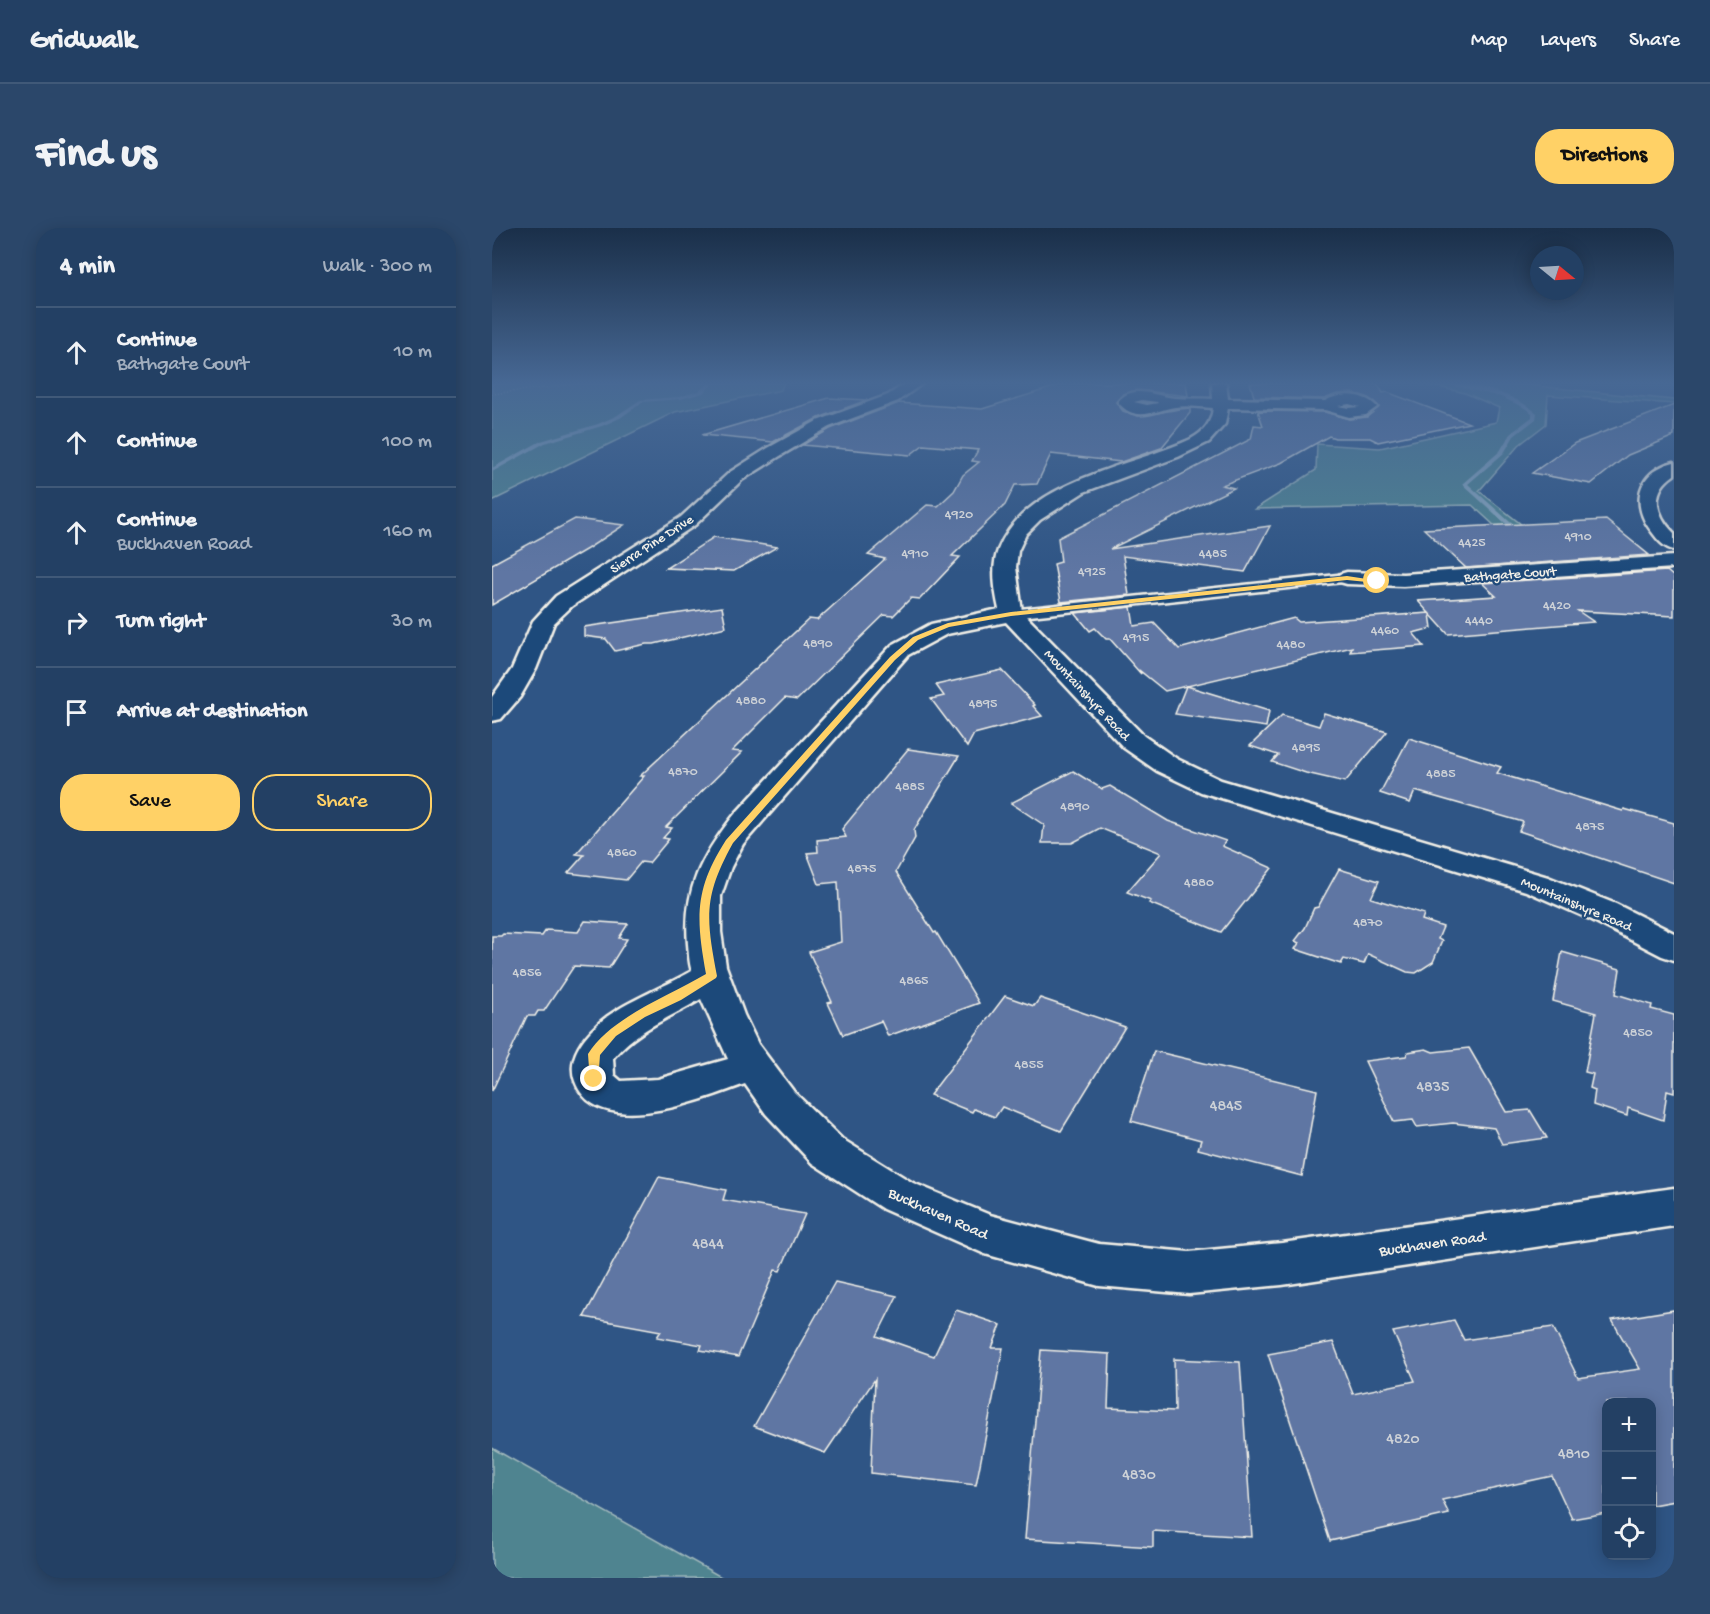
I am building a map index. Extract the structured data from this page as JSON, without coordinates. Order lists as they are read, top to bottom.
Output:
{
  "streets": {
    "street": [
      "Sierra Pine Drive",
      "Bathgate Court",
      "Mountainshyre Road",
      "Buckhaven Road"
    ]
  },
  "crossings": [
    ["Mountainshyre Road", "Buckhaven Road"]
  ],
  "house_numbers": [
    "4920",
    "4910",
    "4425",
    "4910",
    "4485",
    "4925",
    "4420",
    "4440",
    "4460",
    "4915",
    "4890",
    "4480",
    "4880",
    "4895",
    "4895",
    "4870",
    "4885",
    "4885",
    "4890",
    "4875",
    "4860",
    "4875",
    "4880",
    "4870",
    "4856",
    "4865",
    "4850",
    "4855",
    "4835",
    "4845",
    "4844",
    "4820",
    "4810",
    "4830"
  ],
  "north": "right",
  "page": {
    "header": "Gridwalk",
    "nav": ["Map", "Layers", "Share"],
    "buttons": [
      "Directions",
      ["Save", "Share"]
    ],
    "title": "Find us",
    "heading": ["4 min", "Walk · 300 m"],
    "list": [
      ["Continue", "Bathgate Court", "10 m"],
      ["Continue", "100 m"],
      ["Continue", "Buckhaven Road", "160 m"],
      ["Turn right", "30 m"],
      "Arrive at destination"
    ],
    "map_buttons": ["+", "−"]
  }
}
